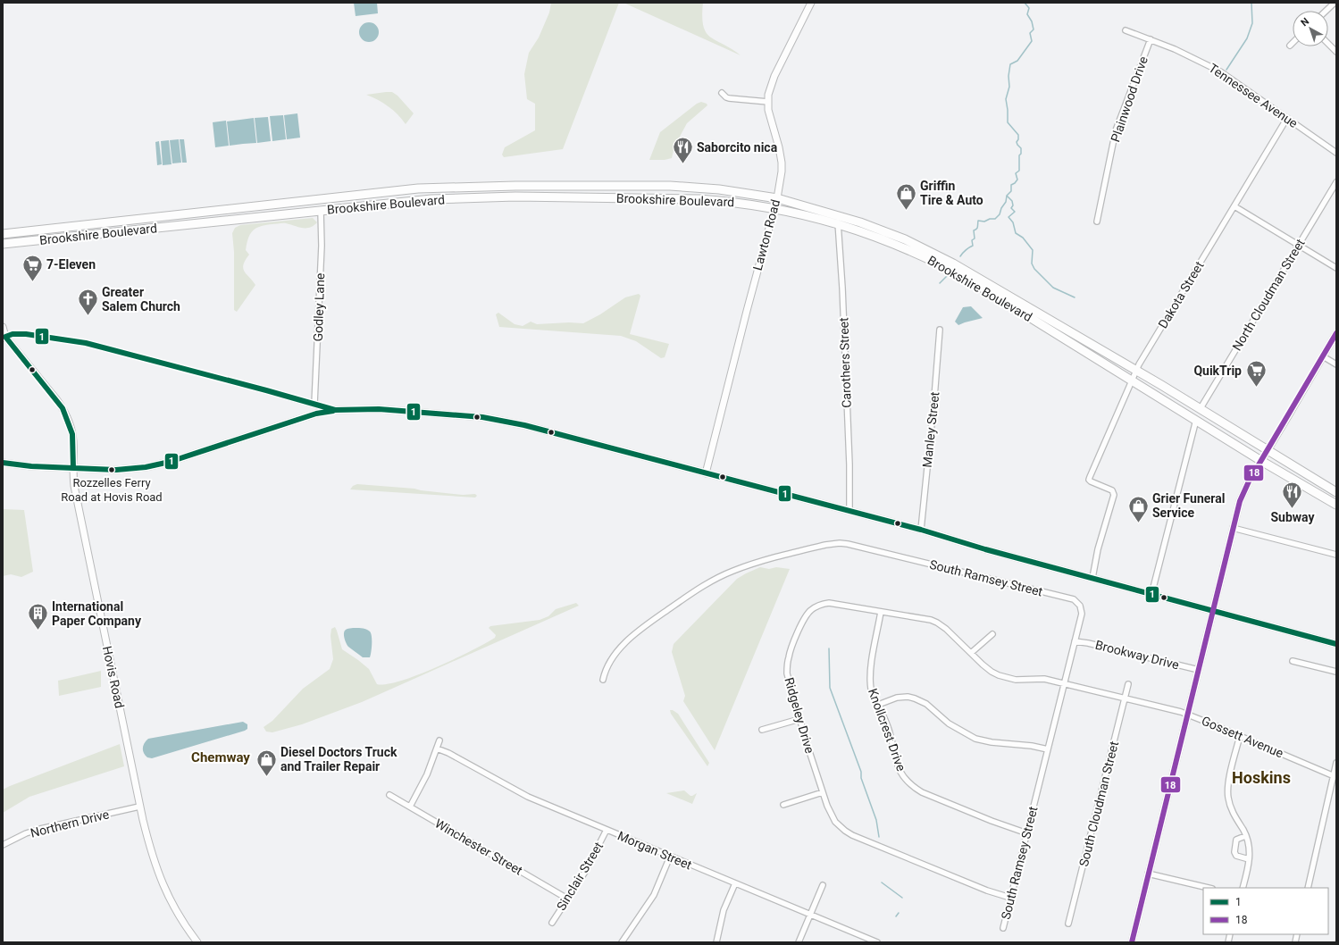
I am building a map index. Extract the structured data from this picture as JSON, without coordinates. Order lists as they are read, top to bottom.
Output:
{
  "streets": {
    "highway": ["Brookshire Boulevard"],
    "street": [
      "Tennessee Avenue",
      "Plainwood Drive",
      "Lawton Road",
      "Dakota Street",
      "North Cloudman Street",
      "Godley Lane",
      "Carothers Street",
      "Manley Street",
      "South Ramsey Street",
      "Brookway Drive",
      "Hovis Road",
      "Ridgeley Drive",
      "Knollcrest Drive",
      "Gossett Avenue",
      "South Cloudman Street",
      "Northern Drive",
      "Winchester Street",
      "Morgan Street",
      "Sinclair Street"
    ]
  },
  "crossings": [
    ["Tennessee Avenue", "Plainwood Drive"],
    ["Tennessee Avenue", "Dakota Street"],
    ["Brookshire Boulevard", "Lawton Road"],
    ["Brookshire Boulevard", "Dakota Street"],
    ["Brookshire Boulevard", "North Cloudman Street"],
    ["Brookshire Boulevard", "Godley Lane"],
    ["Brookshire Boulevard", "Carothers Street"],
    ["South Ramsey Street", "Brookway Drive"],
    ["South Ramsey Street", "Ridgeley Drive"],
    ["South Ramsey Street", "Knollcrest Drive"],
    ["South Ramsey Street", "Gossett Avenue"],
    ["Hovis Road", "Northern Drive"],
    ["Ridgeley Drive", "Knollcrest Drive"],
    ["Ridgeley Drive", "Gossett Avenue"],
    ["Gossett Avenue", "South Cloudman Street"],
    ["Winchester Street", "Sinclair Street"],
    ["Morgan Street", "Sinclair Street"]
  ],
  "districts": ["Chemway", "Hoskins"],
  "places": {
    "restaurant": ["Saborcito nica", "Subway"],
    "shop": ["Griffin Tire & Auto", "Grier Funeral Service", "Diesel Doctors Truck and Trailer Repair"],
    "supermarket": ["7-Eleven", "QuikTrip"],
    "church": ["Greater Salem Church"],
    "other": ["Rozzelles Ferry Road at Hovis Road"],
    "building": ["International Paper Company"]
  },
  "lines": ["transit line 18", "transit line 1"],
  "legend": ["1", "18"],
  "north": "top left"
}
